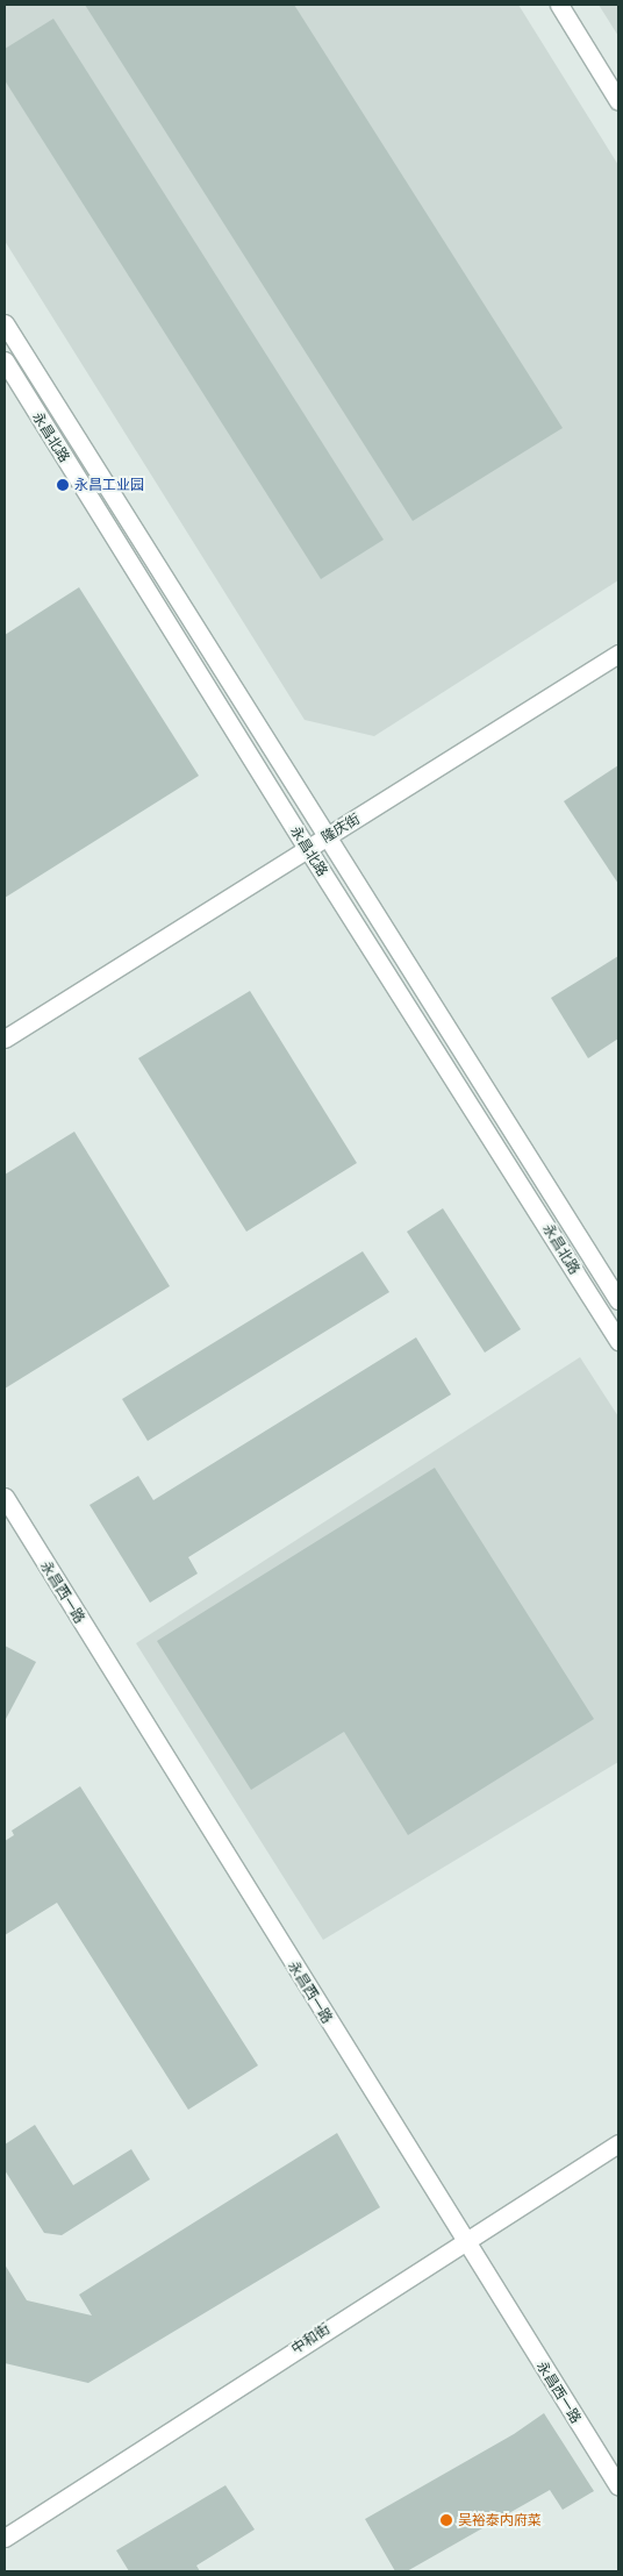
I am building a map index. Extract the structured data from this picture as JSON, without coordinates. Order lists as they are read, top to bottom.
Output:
{
  "streets": {
    "street": [
      "永昌北路",
      "隆庆街",
      "永昌西一路",
      "中和街"
    ]
  },
  "crossings": [
    ["永昌北路", "隆庆街"],
    ["永昌西一路", "中和街"]
  ],
  "places": ["永昌工业园", "吴裕泰内府菜"]
}
